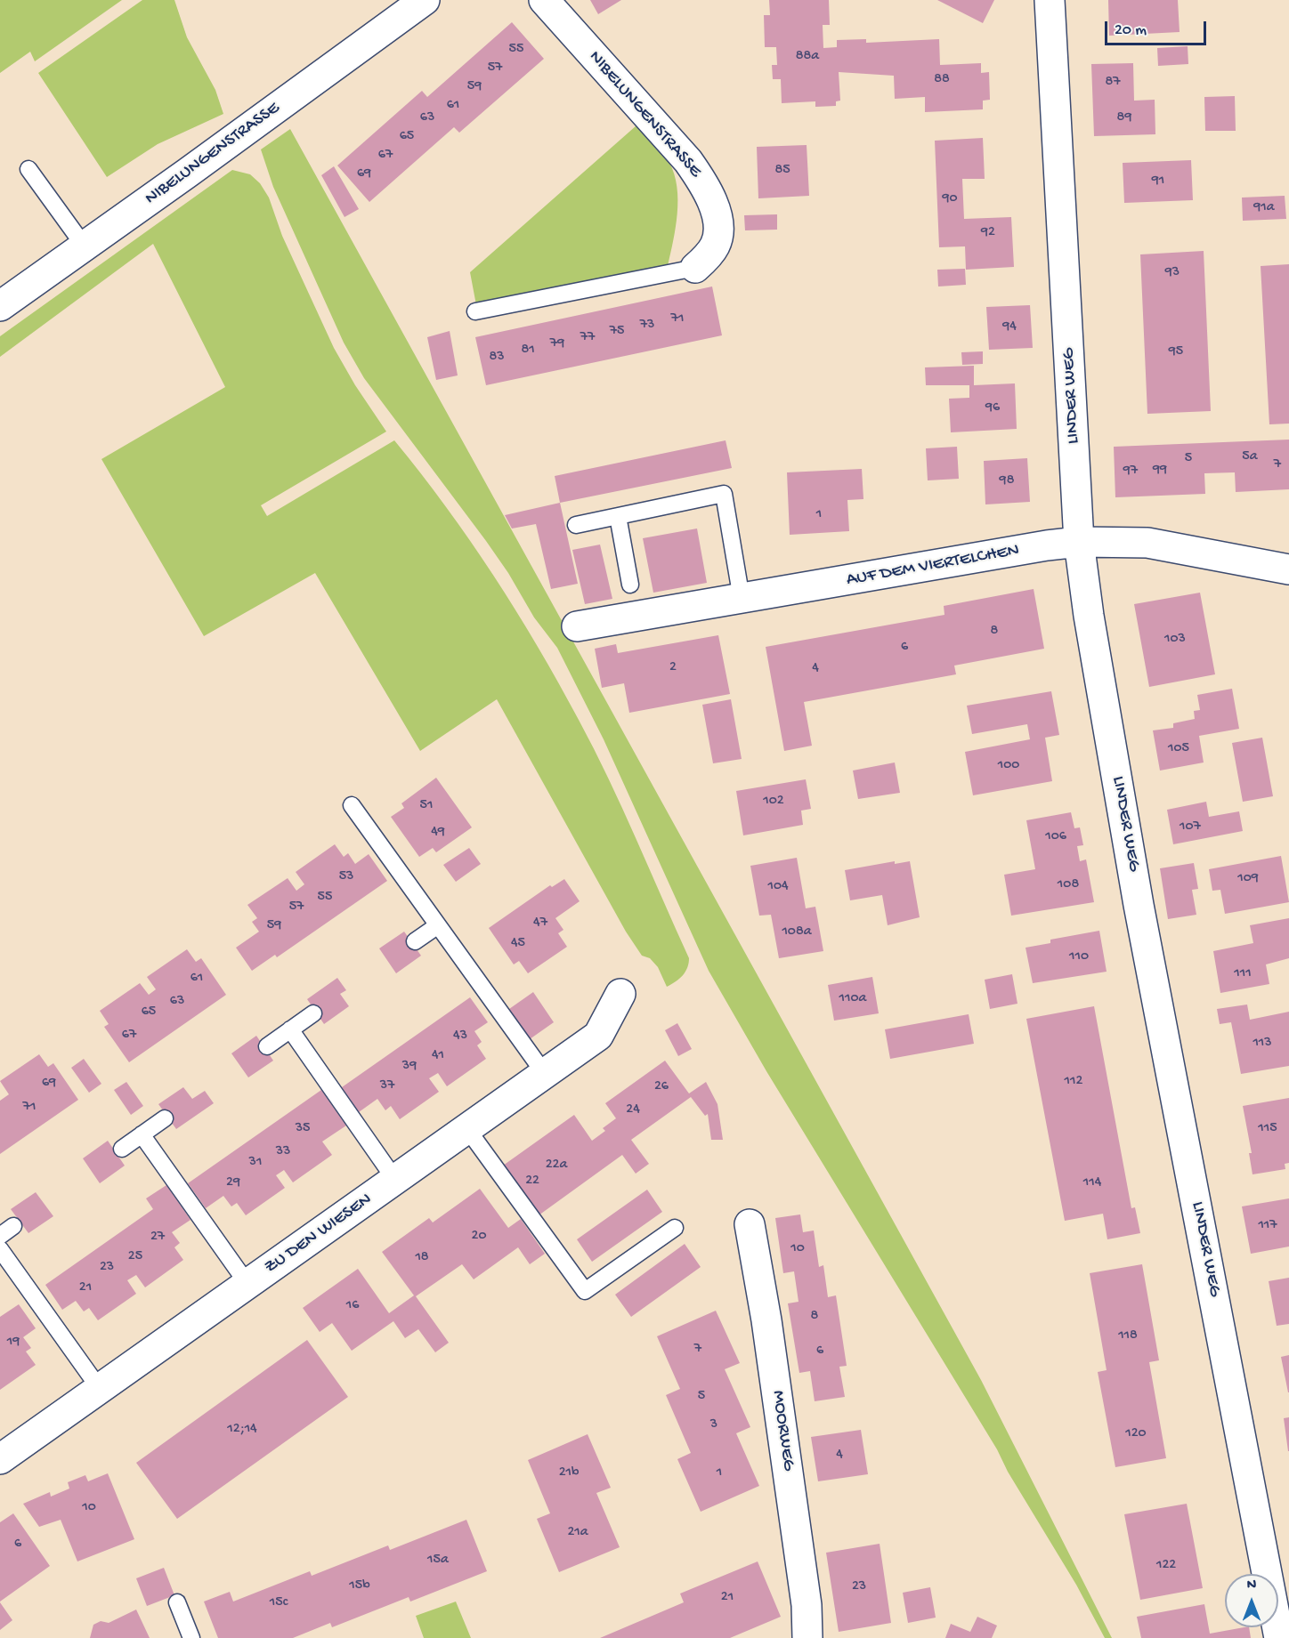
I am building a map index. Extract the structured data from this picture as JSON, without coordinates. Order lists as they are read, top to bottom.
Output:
{
  "streets": {
    "street": [
      "NIBELUNGENSTRASSE",
      "LINDER WEG",
      "AUF DEM VIERTELCHEN",
      "ZU DEN WIESEN",
      "MOORWEG"
    ]
  },
  "crossings": [
    ["LINDER WEG", "AUF DEM VIERTELCHEN"]
  ],
  "house_numbers": [
    "55",
    "88a",
    "57",
    "88",
    "87",
    "59",
    "61",
    "63",
    "89",
    "65",
    "67",
    "85",
    "69",
    "91",
    "90",
    "91a",
    "92",
    "93",
    "71",
    "73",
    "94",
    "75",
    "77",
    "79",
    "81",
    "95",
    "83",
    "96",
    "5a",
    "5",
    "7",
    "99",
    "97",
    "98",
    "1",
    "8",
    "103",
    "6",
    "2",
    "4",
    "105",
    "100",
    "102",
    "51",
    "107",
    "49",
    "106",
    "53",
    "109",
    "108",
    "104",
    "55",
    "57",
    "47",
    "59",
    "108a",
    "45",
    "110",
    "111",
    "61",
    "110a",
    "63",
    "65",
    "67",
    "43",
    "113",
    "41",
    "39",
    "112",
    "69",
    "37",
    "26",
    "71",
    "24",
    "35",
    "115",
    "33",
    "31",
    "22a",
    "22",
    "29",
    "114",
    "117",
    "20",
    "27",
    "10",
    "25",
    "18",
    "23",
    "21",
    "16",
    "8",
    "118",
    "19",
    "7",
    "6",
    "5",
    "3",
    "12;14",
    "120",
    "4",
    "21b",
    "1",
    "10",
    "21a",
    "6",
    "15a",
    "122",
    "15b",
    "23",
    "21",
    "15c"
  ],
  "scale_bar": "20 m",
  "north": "top"
}
